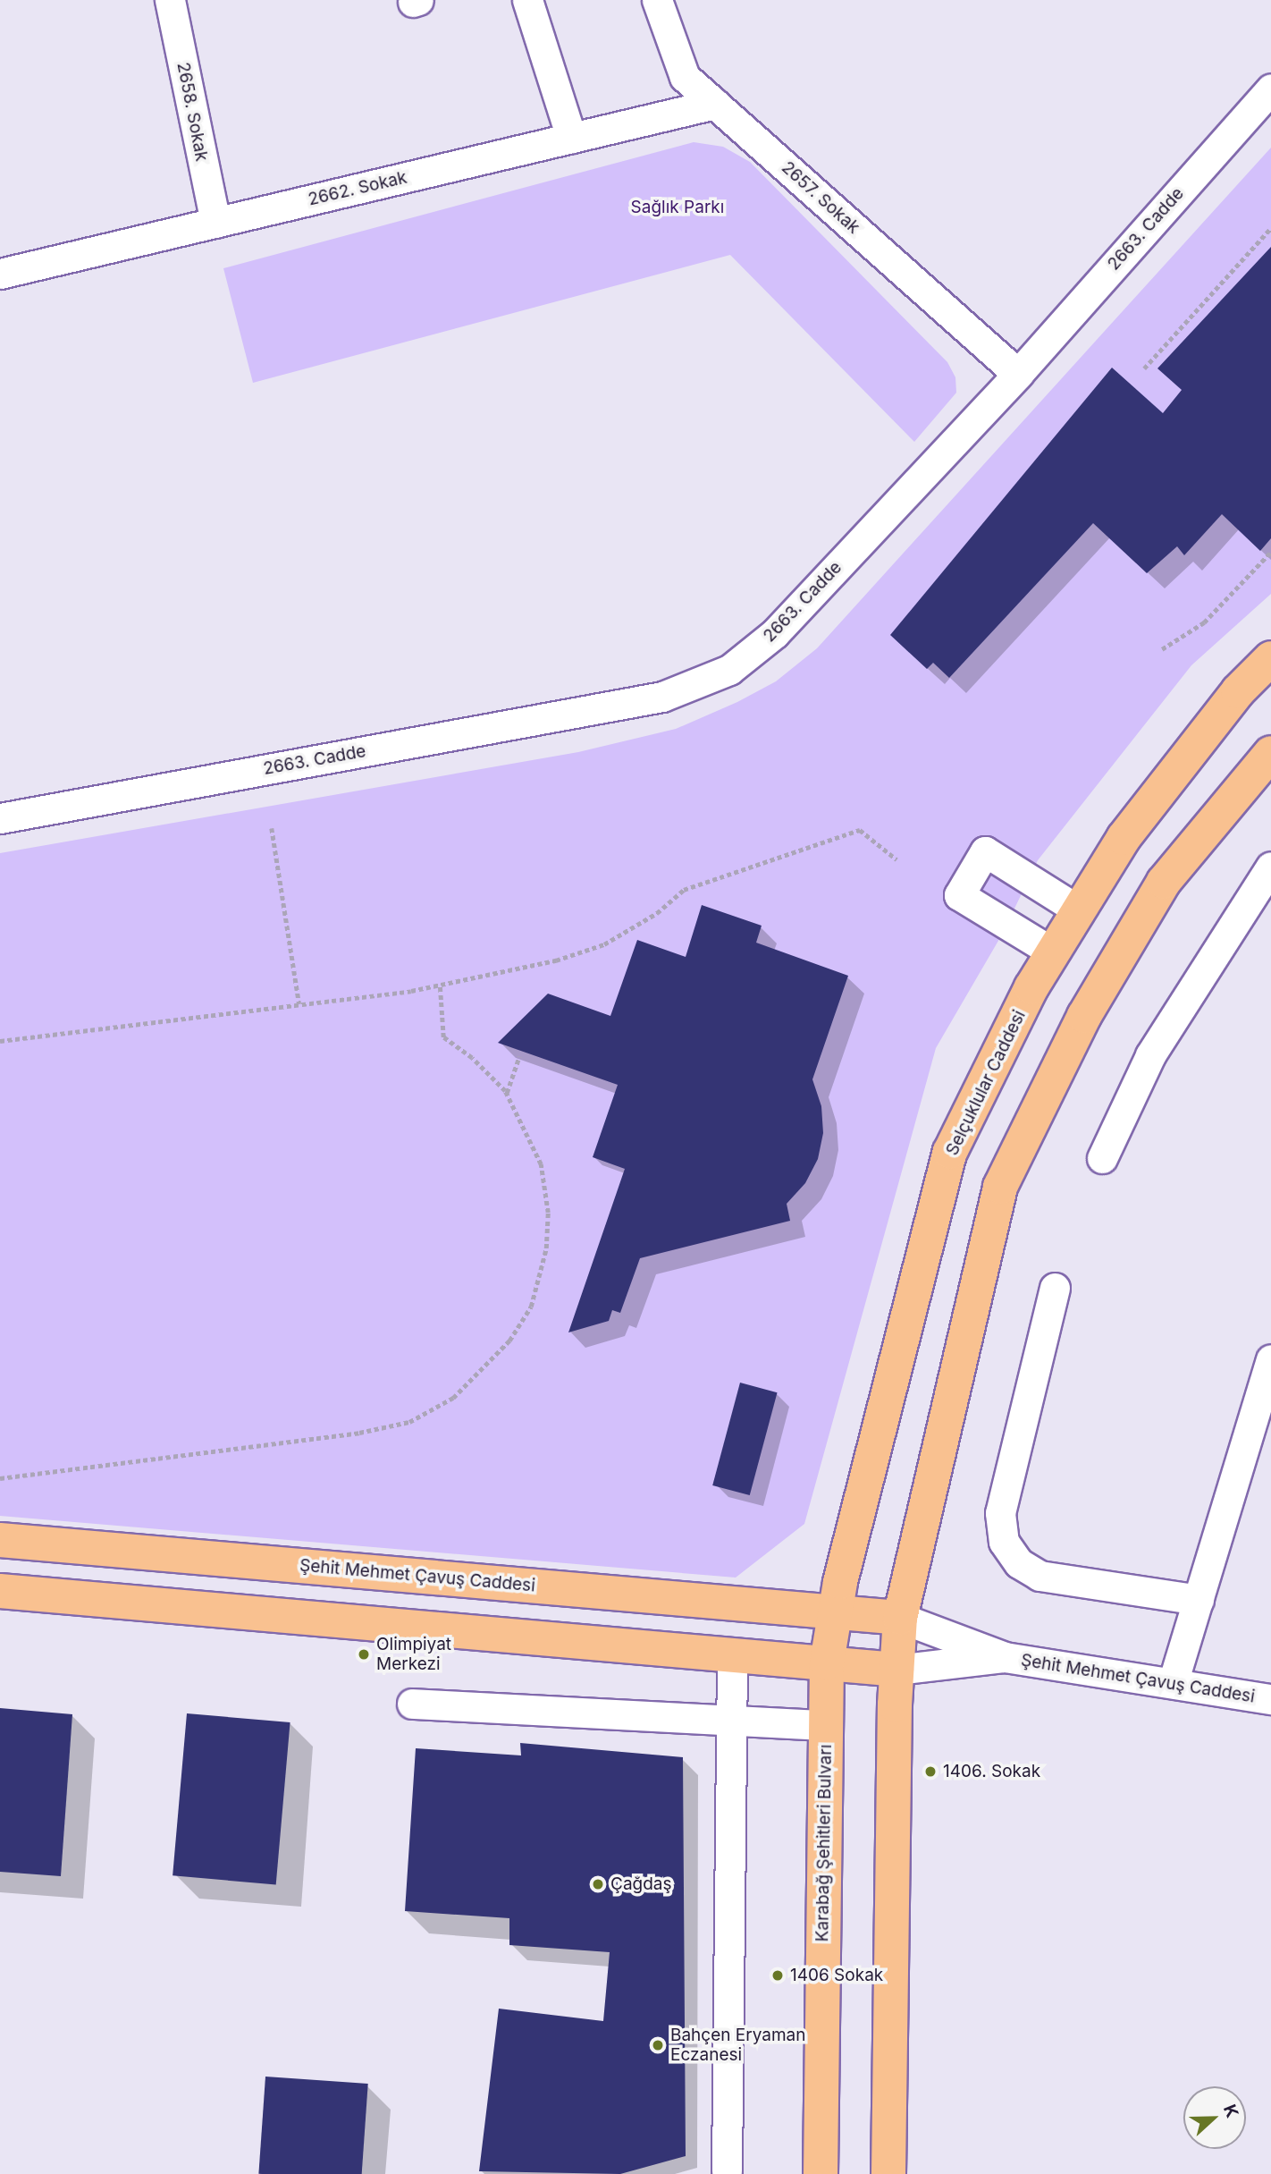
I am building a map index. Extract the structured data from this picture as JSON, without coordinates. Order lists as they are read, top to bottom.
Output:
{
  "streets": {
    "main road": ["Selçuklular Caddesi", "Şehit Mehmet Çavuş Caddesi", "Karabağ Şehitleri Bulvarı"],
    "street": [
      "2658. Sokak",
      "2662. Sokak",
      "2657. Sokak",
      "2663. Cadde"
    ]
  },
  "crossings": [
    ["2658. Sokak", "2662. Sokak"],
    ["2662. Sokak", "2657. Sokak"],
    ["2657. Sokak", "2663. Cadde"],
    ["Selçuklular Caddesi", "Şehit Mehmet Çavuş Caddesi"],
    ["Selçuklular Caddesi", "Karabağ Şehitleri Bulvarı"]
  ],
  "parks": ["Sağlık Parkı"],
  "places": [
    "Olimpiyat Merkezi",
    "1406. Sokak",
    "Çağdaş",
    "1406 Sokak",
    "Bahçen Eryaman Eczanesi"
  ],
  "north": "right"
}
